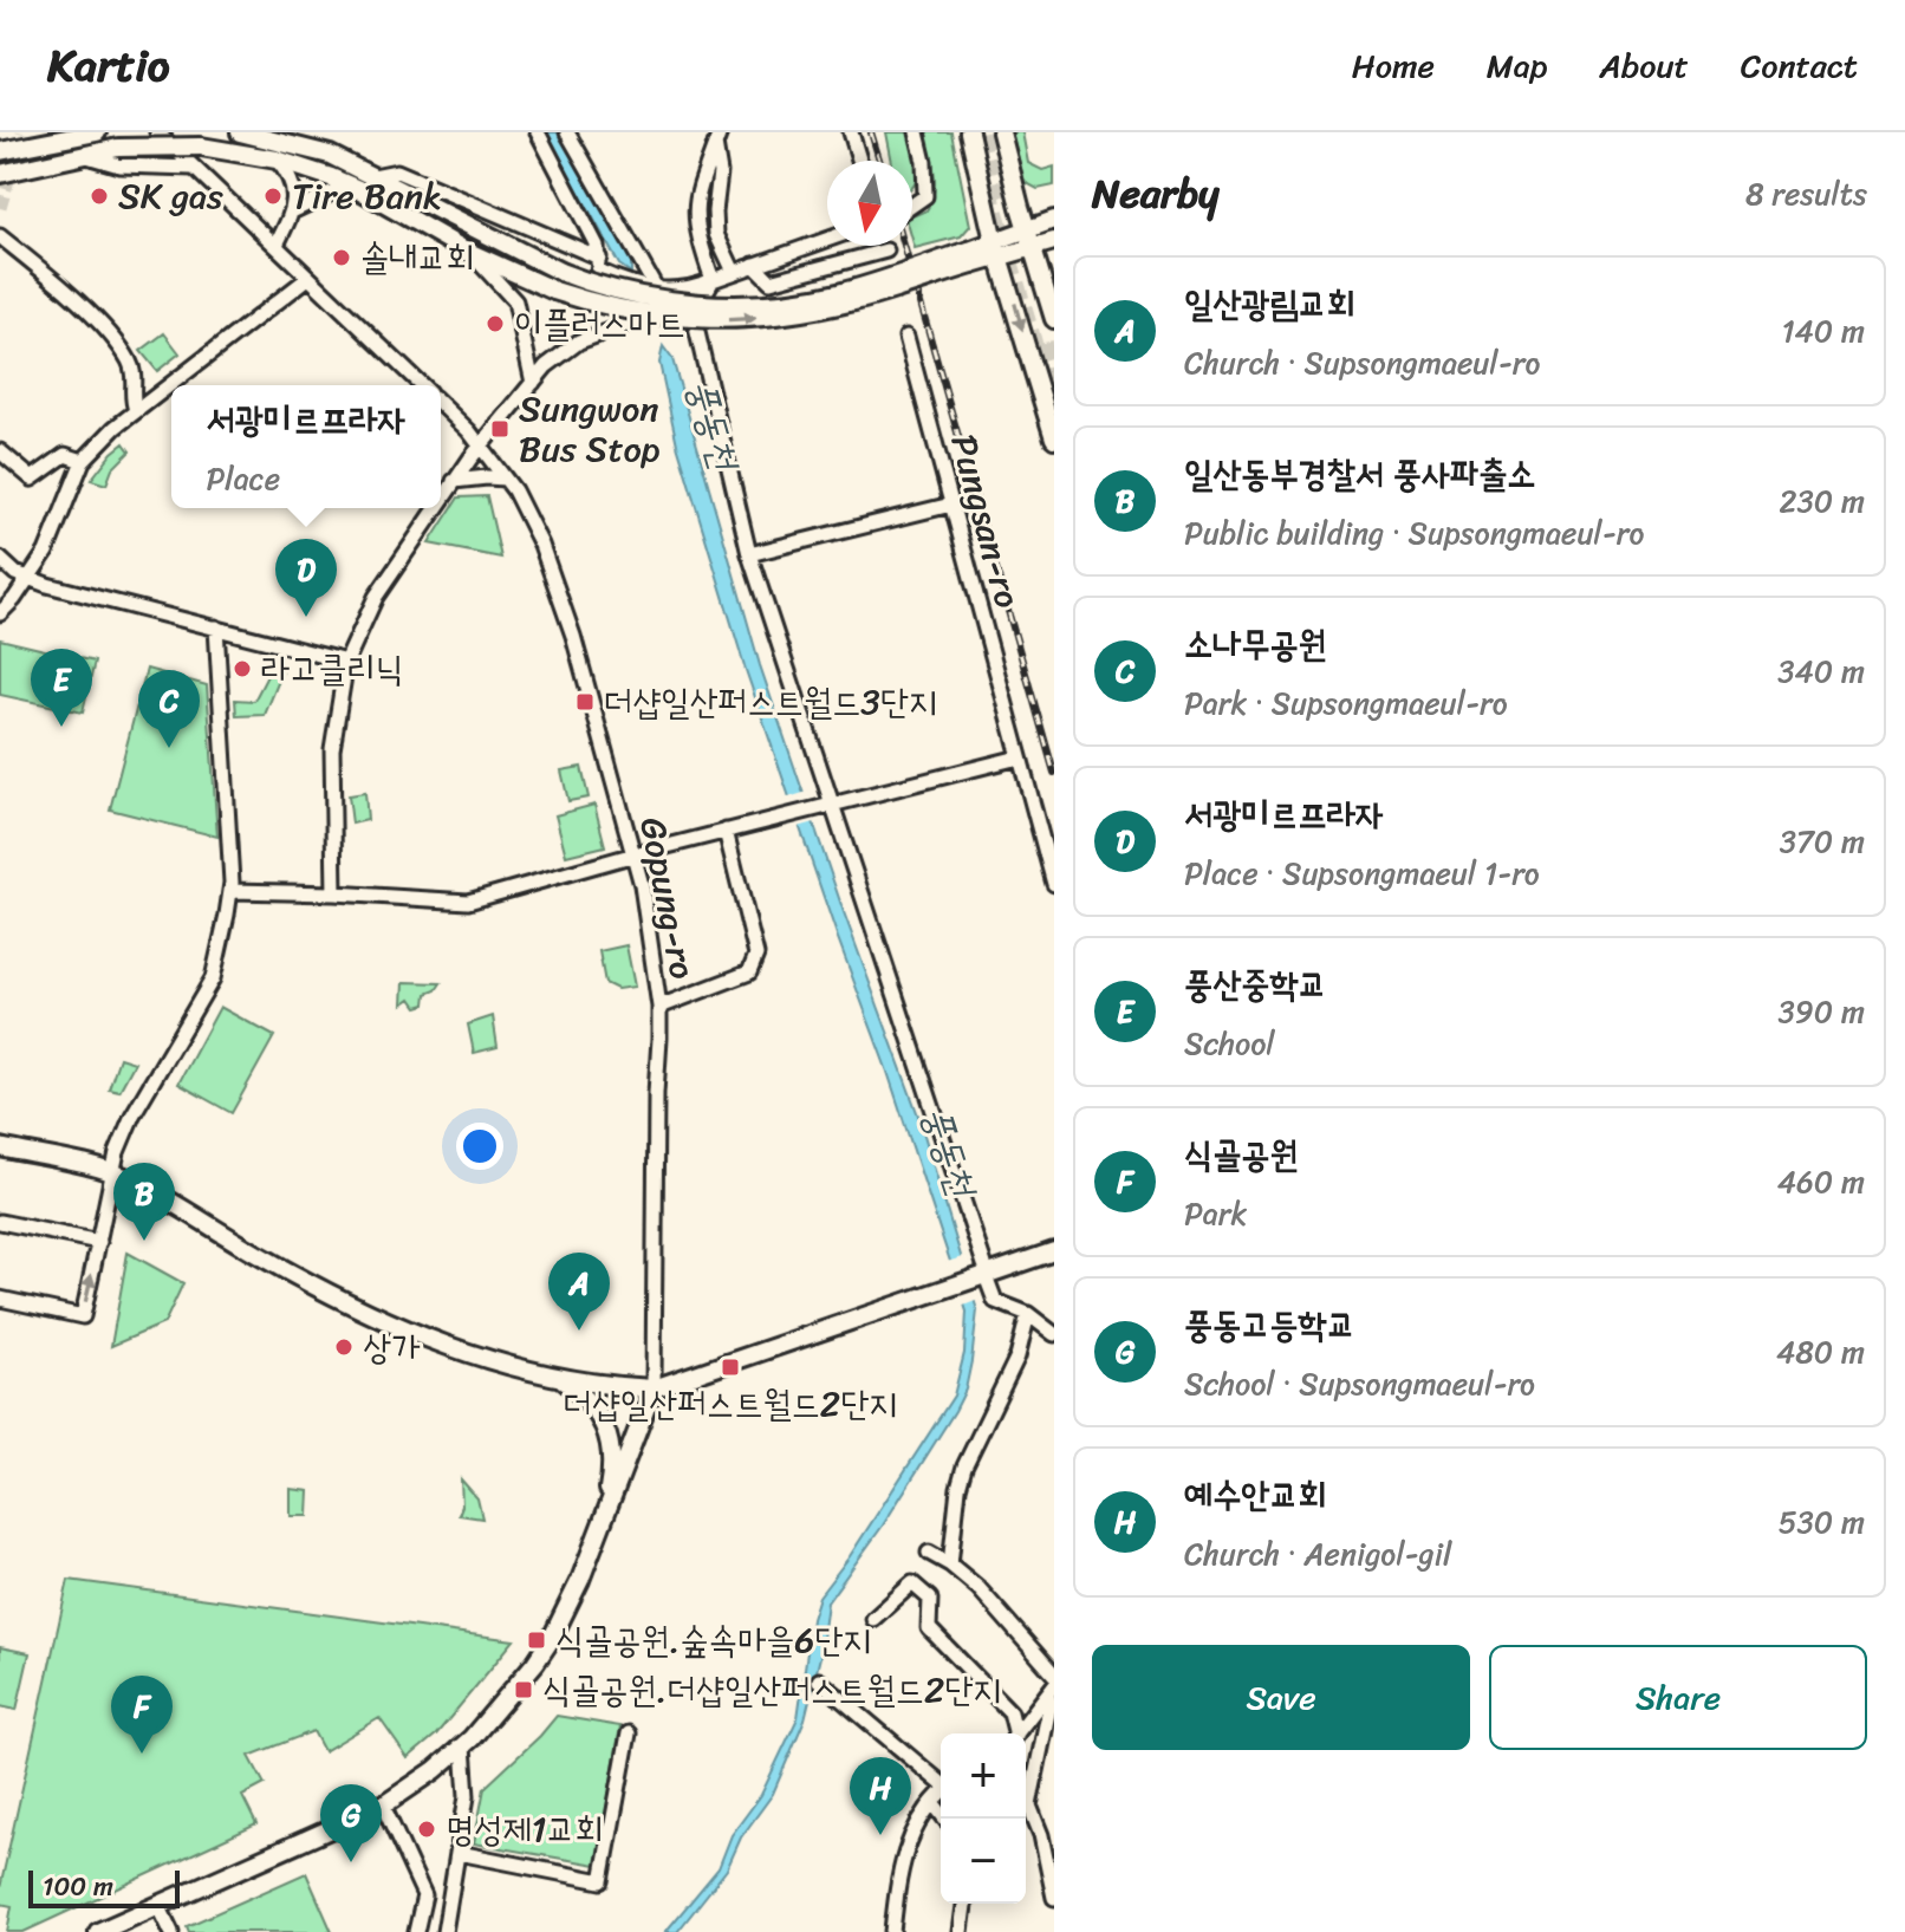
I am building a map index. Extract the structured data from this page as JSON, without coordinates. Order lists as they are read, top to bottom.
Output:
{
  "streets": {
    "street": ["Pungsan-ro", "Gopung-ro"]
  },
  "water": ["풍동천"],
  "places": {
    "other": [
      "SK gas",
      "Tire Bank",
      "솔내교회",
      "이플러스마트",
      "라고클리닉",
      "상가",
      "명성제1교회"
    ],
    "transit": [
      "Sungwon Bus Stop",
      "더샵일산퍼스트월드3단지",
      "더샵일산퍼스트월드2단지",
      "식골공원.숲속마을6단지",
      "식골공원.더샵일산퍼스트월드2단지"
    ]
  },
  "scale_bar": "100 m",
  "north": "bottom",
  "page": {
    "header": "Kartio",
    "nav": [
      "Home",
      "Map",
      "About",
      "Contact"
    ],
    "heading": ["Nearby", "8 results"],
    "list": [
      {
        "mark": "A",
        "name": "일산광림교회",
        "note": "Church · Supsongmaeul-ro",
        "value": "140 m"
      },
      {
        "mark": "B",
        "name": "일산동부경찰서 풍사파출소",
        "note": "Public building · Supsongmaeul-ro",
        "value": "230 m"
      },
      {
        "mark": "C",
        "name": "소나무공원",
        "note": "Park · Supsongmaeul-ro",
        "value": "340 m"
      },
      {
        "mark": "D",
        "name": "서광미르프라자",
        "note": "Place · Supsongmaeul 1-ro",
        "value": "370 m"
      },
      {
        "mark": "E",
        "name": "풍산중학교",
        "note": "School",
        "value": "390 m"
      },
      {
        "mark": "F",
        "name": "식골공원",
        "note": "Park",
        "value": "460 m"
      },
      {
        "mark": "G",
        "name": "풍동고등학교",
        "note": "School · Supsongmaeul-ro",
        "value": "480 m"
      },
      {
        "mark": "H",
        "name": "예수안교회",
        "note": "Church · Aenigol-gil",
        "value": "530 m"
      }
    ],
    "popup": ["서광미르프라자", "Place"],
    "pins": [
      "D",
      "E",
      "C",
      "B",
      "A",
      "F",
      "H",
      "G"
    ],
    "buttons": ["Save", "Share"],
    "map_buttons": ["+", "−"],
    "scale": "100 m"
  }
}
